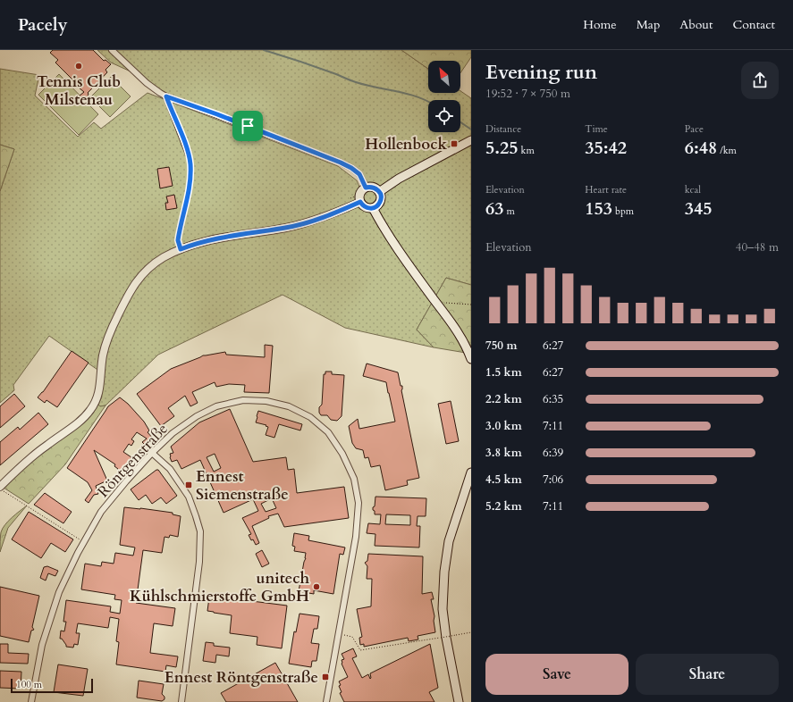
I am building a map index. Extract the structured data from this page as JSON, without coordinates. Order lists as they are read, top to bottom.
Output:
{
  "streets": {
    "street": ["Röntgenstraße"]
  },
  "places": {
    "other": ["Tennis Club Milstenau", "unitech Kühlschmierstoffe GmbH"],
    "transit": ["Hollenbock", "Ennest Siemenstraße", "Ennest Röntgenstraße"]
  },
  "scale_bar": "100 m",
  "north": "top left",
  "page": {
    "header": "Pacely",
    "nav": [
      "Home",
      "Map",
      "About",
      "Contact"
    ],
    "heading": ["Evening run", "19:52 · 7 × 750 m"],
    "stats": [
      ["Distance", "5.25 km"],
      ["Time", "35:42"],
      ["Pace", "6:48 /km"],
      ["Elevation", "63 m"],
      ["Heart rate", "153 bpm"],
      ["kcal", "345"]
    ],
    "chart": ["Elevation", "40–48 m"],
    "list": [
      {
        "name": "750 m",
        "note": "6:27"
      },
      {
        "name": "1.5 km",
        "note": "6:27"
      },
      {
        "name": "2.2 km",
        "note": "6:35"
      },
      {
        "name": "3.0 km",
        "note": "7:11"
      },
      {
        "name": "3.8 km",
        "note": "6:39"
      },
      {
        "name": "4.5 km",
        "note": "7:06"
      },
      {
        "name": "5.2 km",
        "note": "7:11"
      }
    ],
    "buttons": ["Save", "Share"],
    "scale": "100 m"
  }
}
